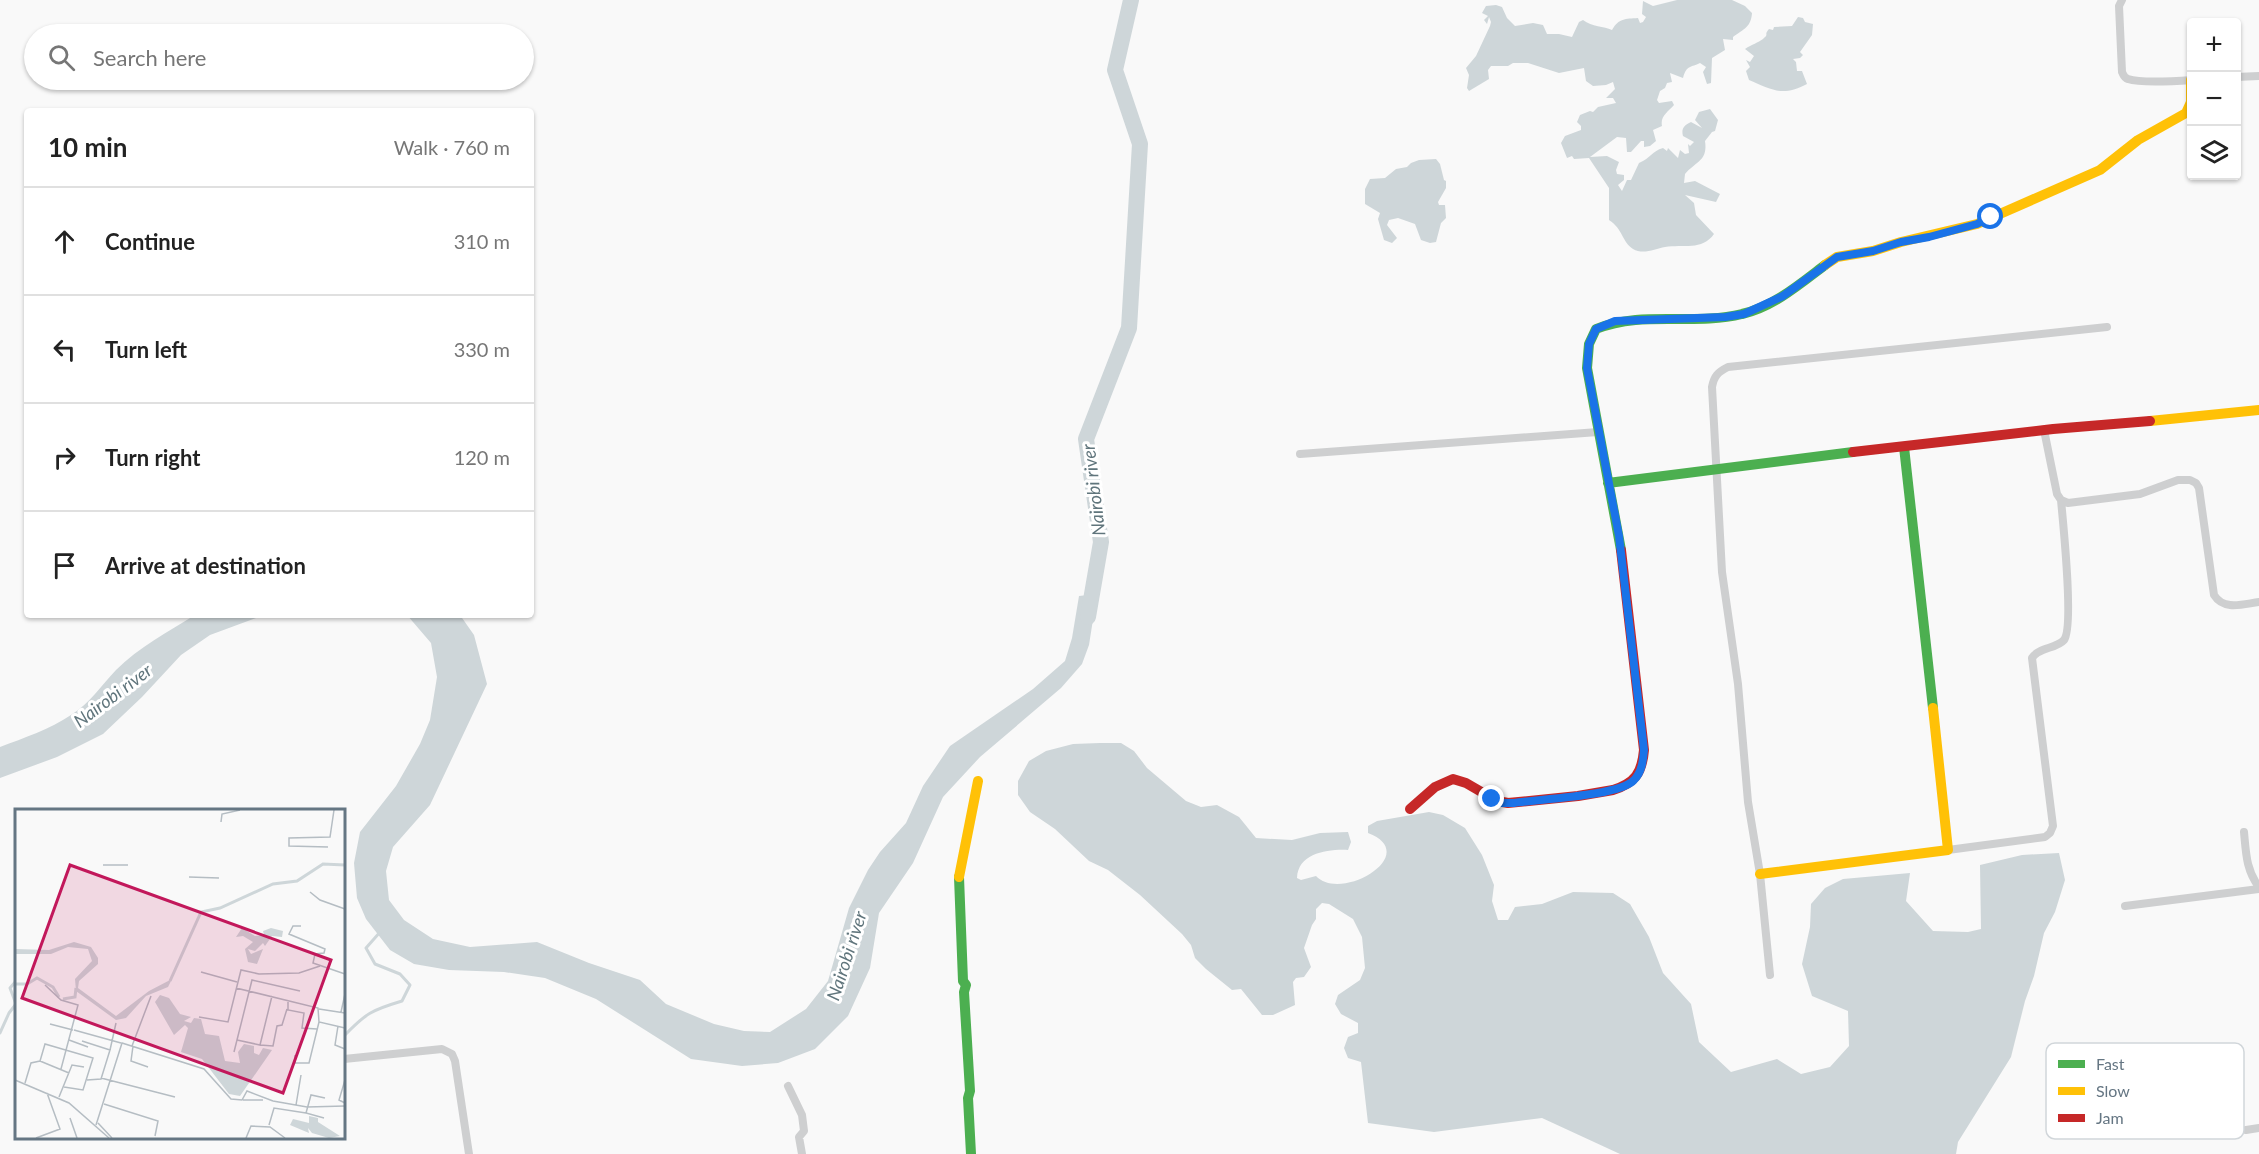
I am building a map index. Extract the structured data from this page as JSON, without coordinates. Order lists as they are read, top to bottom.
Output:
{
  "water": ["Nairobi river"],
  "legend": ["Fast", "Slow", "Jam"],
  "page": {
    "map_buttons": ["+", "−"],
    "search": "Search here",
    "heading": ["10 min", "Walk · 760 m"],
    "list": [
      ["Continue", "310 m"],
      ["Turn left", "330 m"],
      ["Turn right", "120 m"],
      "Arrive at destination"
    ]
  }
}
